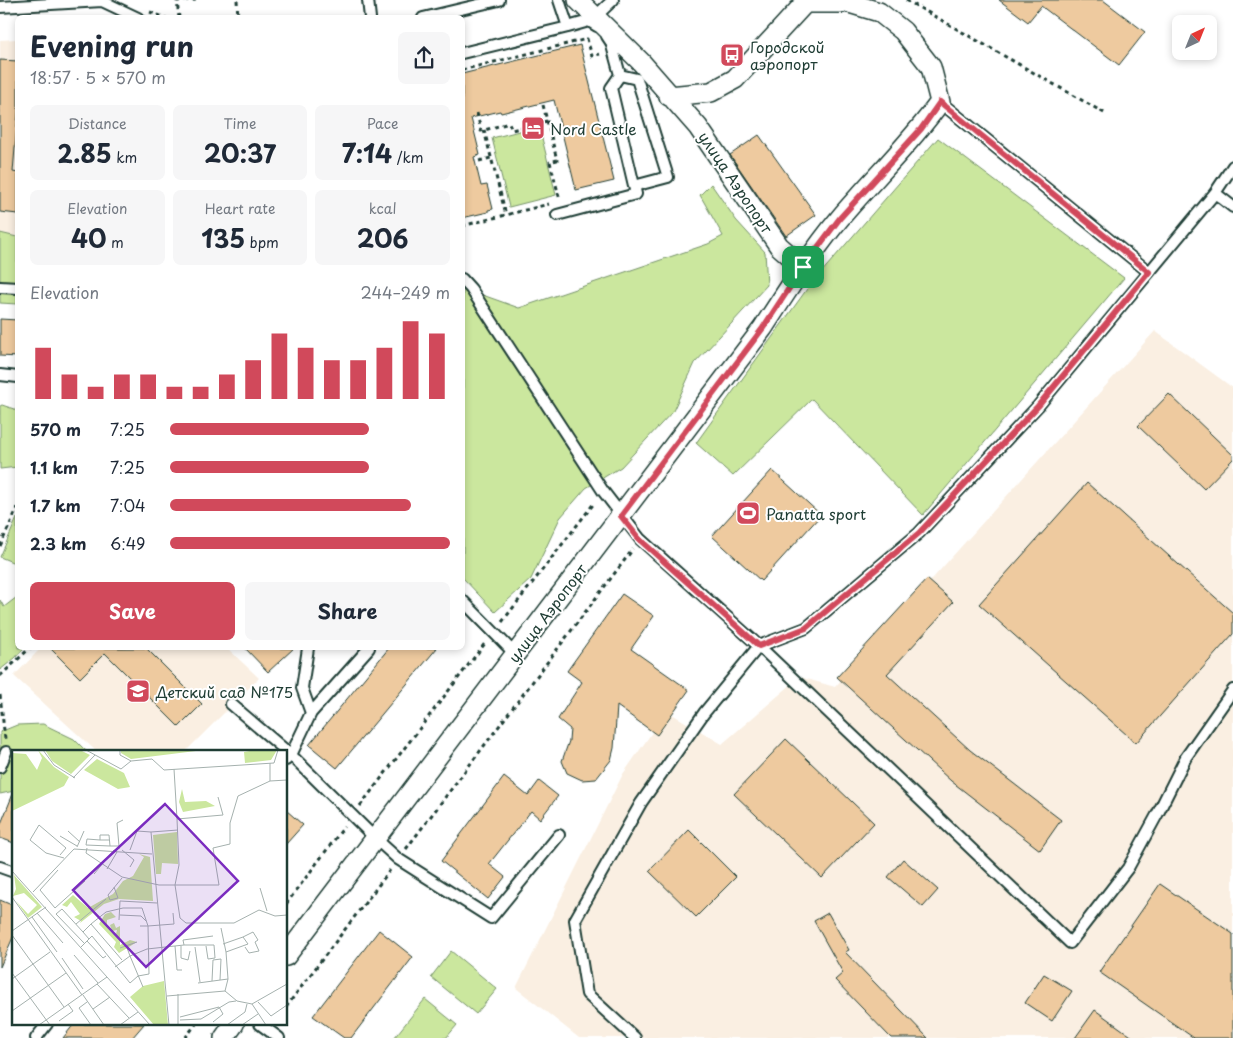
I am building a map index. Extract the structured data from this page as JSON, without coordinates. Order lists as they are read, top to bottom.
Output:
{
  "streets": {
    "street": ["улица Аэропорт"]
  },
  "places": {
    "bus stop": ["Городской аэропорт"],
    "hotel": ["Nord Castle"],
    "sports": ["Panatta sport"],
    "school or university": ["Детский сад №175"]
  },
  "north": "top right",
  "page": {
    "heading": ["Evening run", "18:57 · 5 × 570 m"],
    "stats": [
      ["Distance", "2.85 km"],
      ["Time", "20:37"],
      ["Pace", "7:14 /km"],
      ["Elevation", "40 m"],
      ["Heart rate", "135 bpm"],
      ["kcal", "206"]
    ],
    "chart": ["Elevation", "244–249 m"],
    "list": [
      {
        "name": "570 m",
        "note": "7:25"
      },
      {
        "name": "1.1 km",
        "note": "7:25"
      },
      {
        "name": "1.7 km",
        "note": "7:04"
      },
      {
        "name": "2.3 km",
        "note": "6:49"
      }
    ],
    "buttons": ["Save", "Share"]
  }
}
